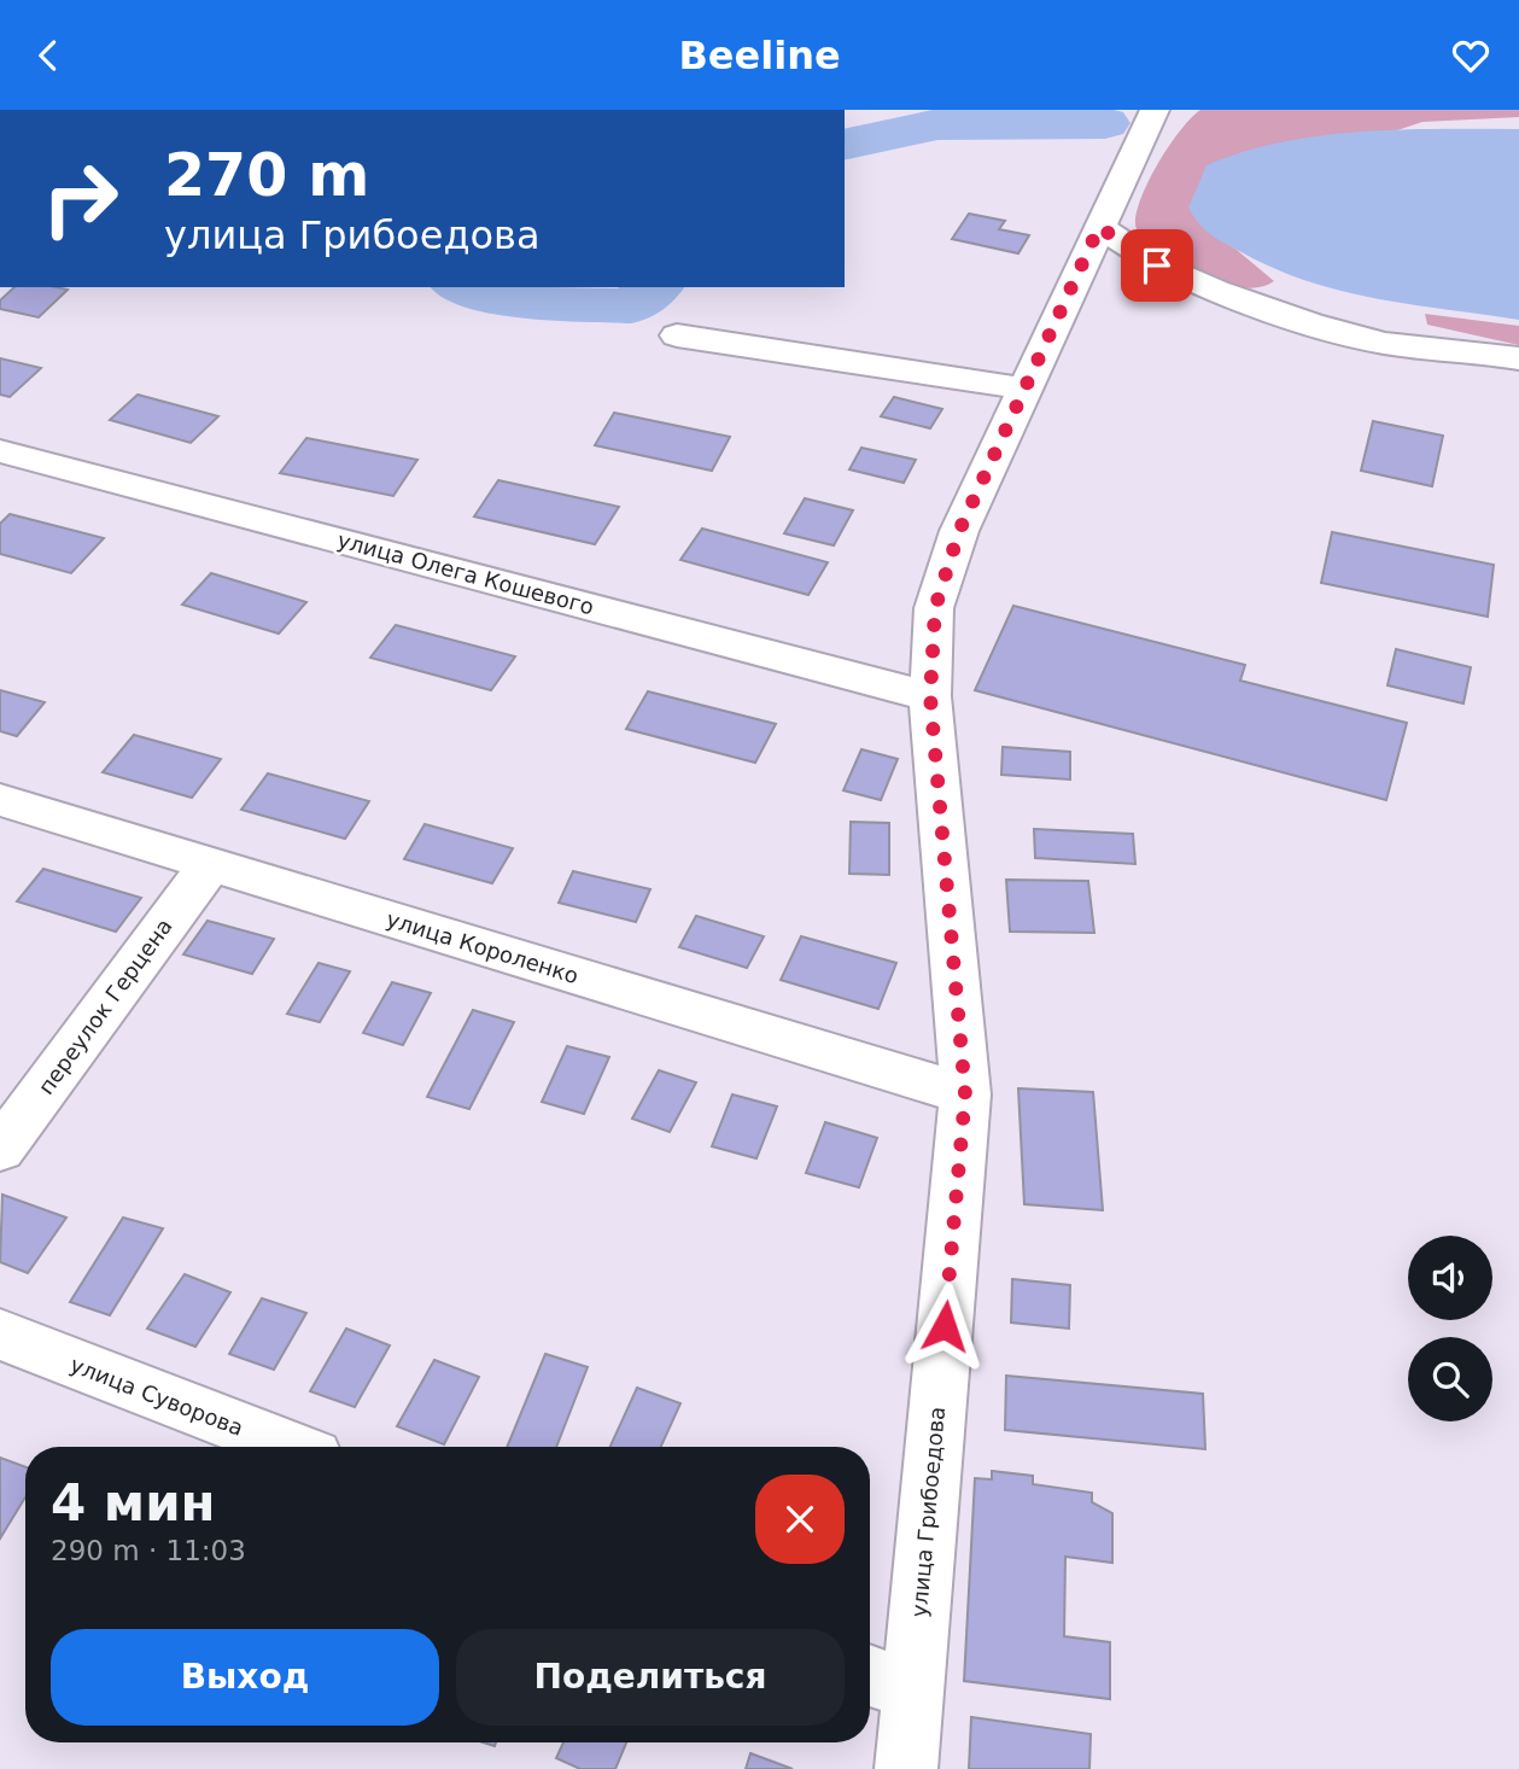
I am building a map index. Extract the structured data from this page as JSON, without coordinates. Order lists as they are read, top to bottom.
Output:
{
  "streets": {
    "street": [
      "улица Олега Кошевого",
      "улица Короленко",
      "переулок Герцена",
      "улица Суворова",
      "улица Грибоедова"
    ]
  },
  "crossings": [
    ["улица Олега Кошевого", "улица Грибоедова"],
    ["улица Короленко", "переулок Герцена"],
    ["улица Короленко", "улица Грибоедова"]
  ],
  "page": {
    "header": "Beeline",
    "turn": ["270 m", "улица Грибоедова"],
    "heading": ["4 мин", "290 m · 11:03"],
    "buttons": ["Выход", "Поделиться"]
  }
}
